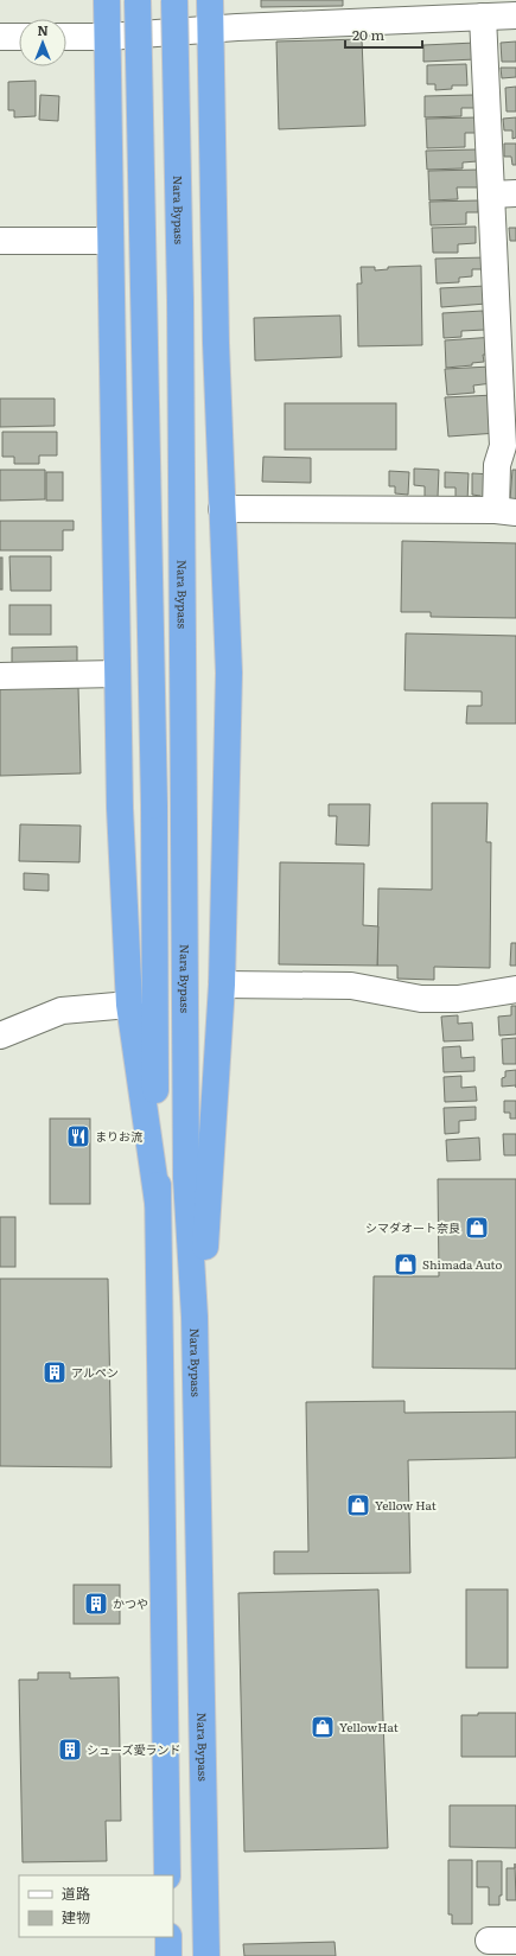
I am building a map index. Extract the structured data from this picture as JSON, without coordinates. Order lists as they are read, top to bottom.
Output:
{
  "streets": {
    "highway": ["Nara Bypass"]
  },
  "places": {
    "restaurant": ["まりお流"],
    "shop": [
      "シマダオート奈良",
      "Shimada Auto",
      "Yellow Hat",
      "YellowHat"
    ],
    "building": ["アルペン", "かつや", "シューズ愛ランド"]
  },
  "legend": ["道路", "建物"],
  "scale_bar": "20 m",
  "north": "top"
}
